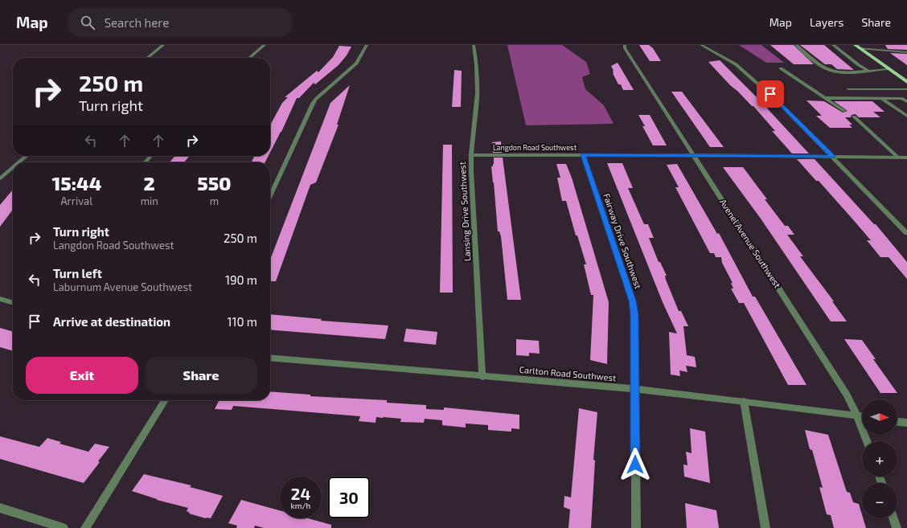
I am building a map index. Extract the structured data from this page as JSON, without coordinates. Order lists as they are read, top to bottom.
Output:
{
  "streets": {
    "street": [
      "Langdon Road Southwest",
      "Lansing Drive Southwest",
      "Fairway Drive Southwest",
      "Avenel Avenue Southwest",
      "Carlton Road Southwest"
    ]
  },
  "crossings": [
    ["Langdon Road Southwest", "Lansing Drive Southwest"],
    ["Langdon Road Southwest", "Fairway Drive Southwest"],
    ["Langdon Road Southwest", "Avenel Avenue Southwest"],
    ["Lansing Drive Southwest", "Carlton Road Southwest"],
    ["Fairway Drive Southwest", "Carlton Road Southwest"],
    ["Avenel Avenue Southwest", "Carlton Road Southwest"]
  ],
  "north": "right",
  "page": {
    "header": "Map",
    "search": "Search here",
    "nav": ["Map", "Layers", "Share"],
    "turn": ["250 m", "Turn right"],
    "eta": [
      "15:44",
      "Arrival",
      "2",
      "min",
      "550",
      "m"
    ],
    "list": [
      {
        "name": "Turn right",
        "note": "Langdon Road Southwest",
        "value": "250 m"
      },
      {
        "name": "Turn left",
        "note": "Laburnum Avenue Southwest",
        "value": "190 m"
      },
      {
        "name": "Arrive at destination",
        "value": "110 m"
      }
    ],
    "buttons": ["Exit", "Share"],
    "map_buttons": ["+", "−"],
    "speed": "24 km/h",
    "limit": "30"
  }
}
